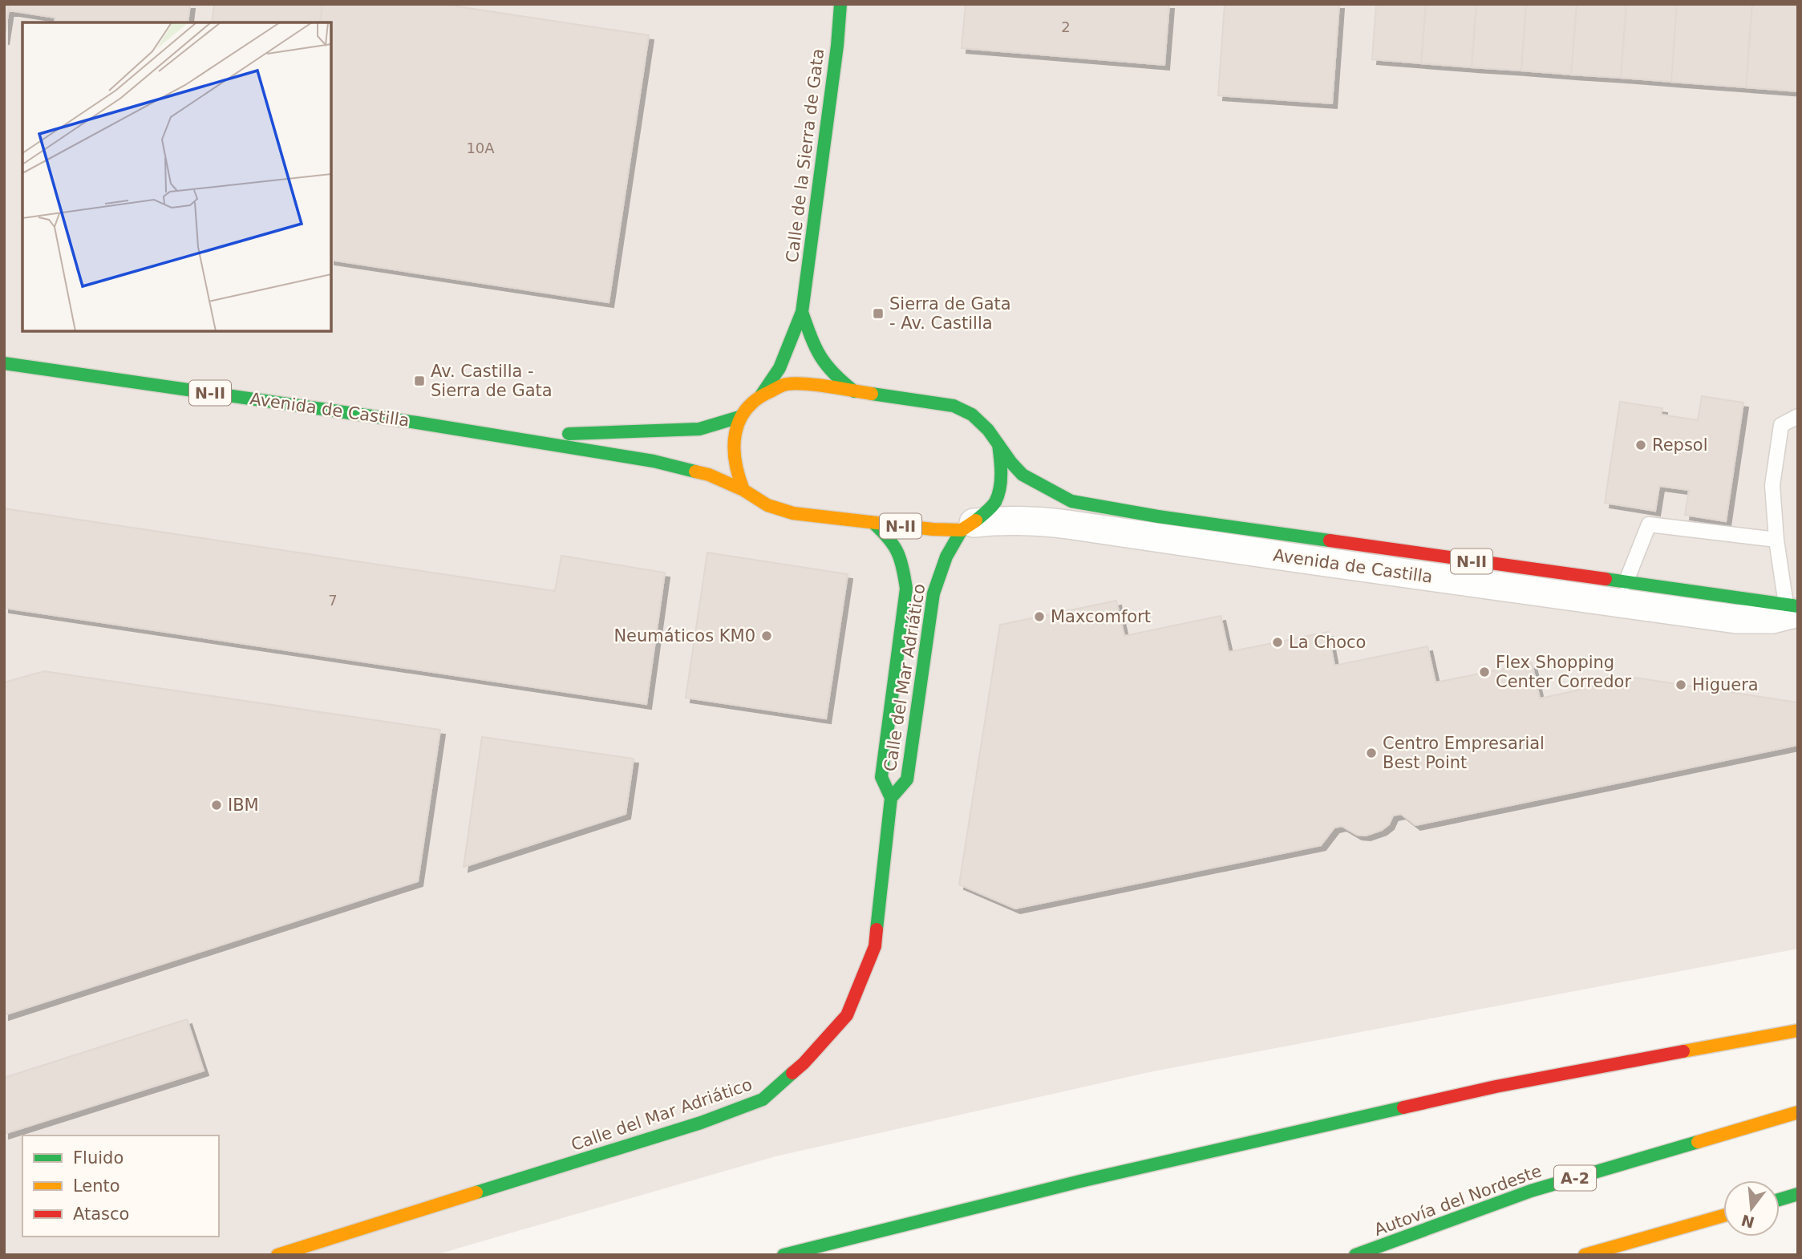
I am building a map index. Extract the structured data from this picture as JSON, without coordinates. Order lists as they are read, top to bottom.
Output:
{
  "streets": {
    "main road": [
      "Calle de la Sierra de Gata",
      "N-II",
      "Avenida de Castilla",
      "Calle del Mar Adriático",
      "A-2",
      "Autovía del Nordeste"
    ]
  },
  "crossings": [
    ["Calle de la Sierra de Gata", "N-II"],
    ["N-II", "Avenida de Castilla"],
    ["N-II", "Calle del Mar Adriático"],
    ["Avenida de Castilla", "Calle del Mar Adriático"]
  ],
  "places": {
    "transit": ["Sierra de Gata - Av. Castilla", "Av. Castilla - Sierra de Gata"],
    "other": [
      "Repsol",
      "Maxcomfort",
      "Neumáticos KM0",
      "La Choco",
      "Flex Shopping Center Corredor",
      "Higuera",
      "Centro Empresarial Best Point",
      "IBM"
    ]
  },
  "house_numbers": ["2", "10A", "7"],
  "legend": ["Fluido", "Lento", "Atasco"],
  "north": "bottom"
}
